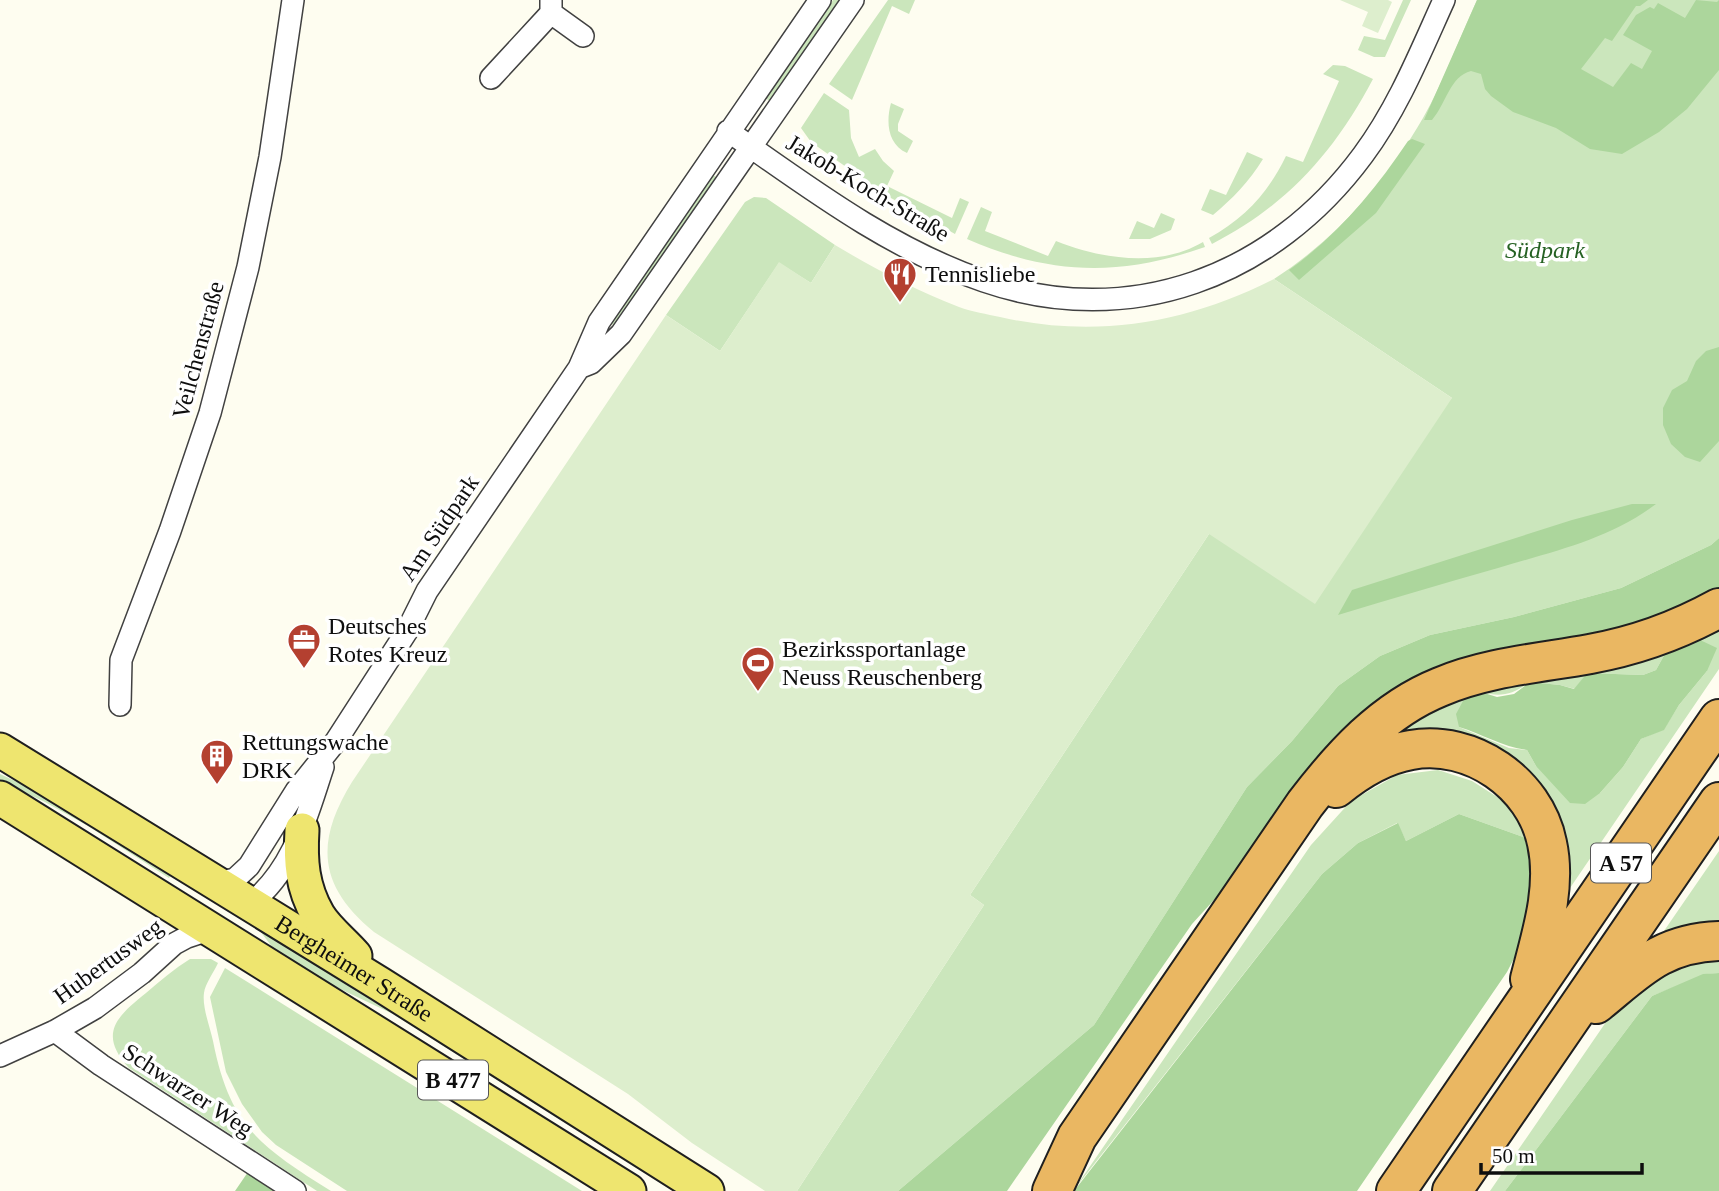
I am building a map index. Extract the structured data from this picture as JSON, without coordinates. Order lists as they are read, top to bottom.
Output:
{
  "streets": {
    "highway": ["A 57"],
    "main road": ["Bergheimer Straße", "B 477"],
    "street": [
      "Jakob-Koch-Straße",
      "Veilchenstraße",
      "Am Südpark",
      "Hubertusweg",
      "Schwarzer Weg"
    ]
  },
  "crossings": [
    ["Jakob-Koch-Straße", "Am Südpark"],
    ["Am Südpark", "Bergheimer Straße"],
    ["Hubertusweg", "Bergheimer Straße"],
    ["Hubertusweg", "Schwarzer Weg"]
  ],
  "parks": ["Südpark"],
  "places": {
    "restaurant": ["Tennisliebe"],
    "office": ["Deutsches Rotes Kreuz"],
    "sports": ["Bezirkssportanlage Neuss Reuschenberg"],
    "building": ["Rettungswache DRK"]
  },
  "scale_bar": "50 m"
}
